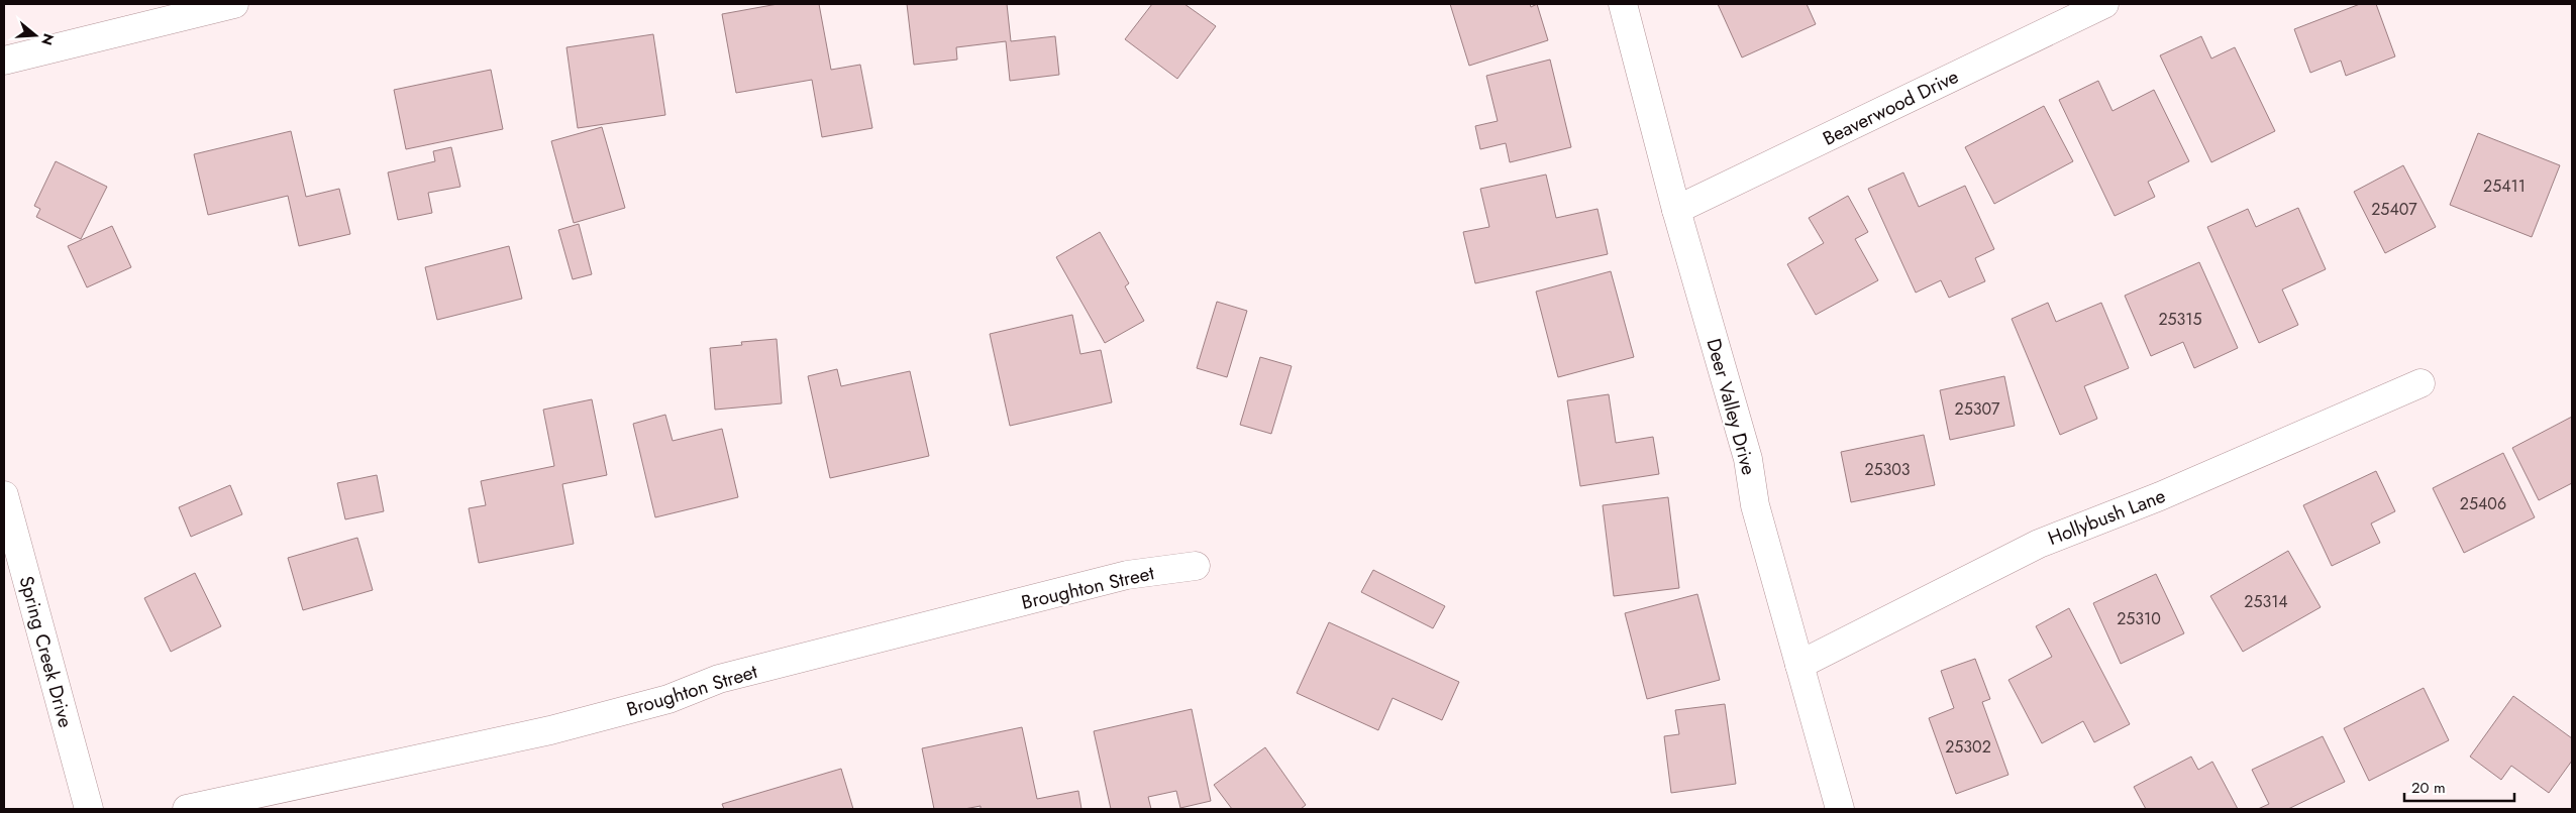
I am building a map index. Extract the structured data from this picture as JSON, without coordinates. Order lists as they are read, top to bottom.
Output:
{
  "streets": {
    "street": [
      "Beaverwood Drive",
      "Deer Valley Drive",
      "Hollybush Lane",
      "Broughton Street",
      "Spring Creek Drive"
    ]
  },
  "crossings": [
    ["Beaverwood Drive", "Deer Valley Drive"],
    ["Deer Valley Drive", "Hollybush Lane"]
  ],
  "house_numbers": [
    "25411",
    "25407",
    "25315",
    "25307",
    "25303",
    "25406",
    "25314",
    "25310",
    "25302"
  ],
  "scale_bar": "20 m",
  "north": "right"
}
